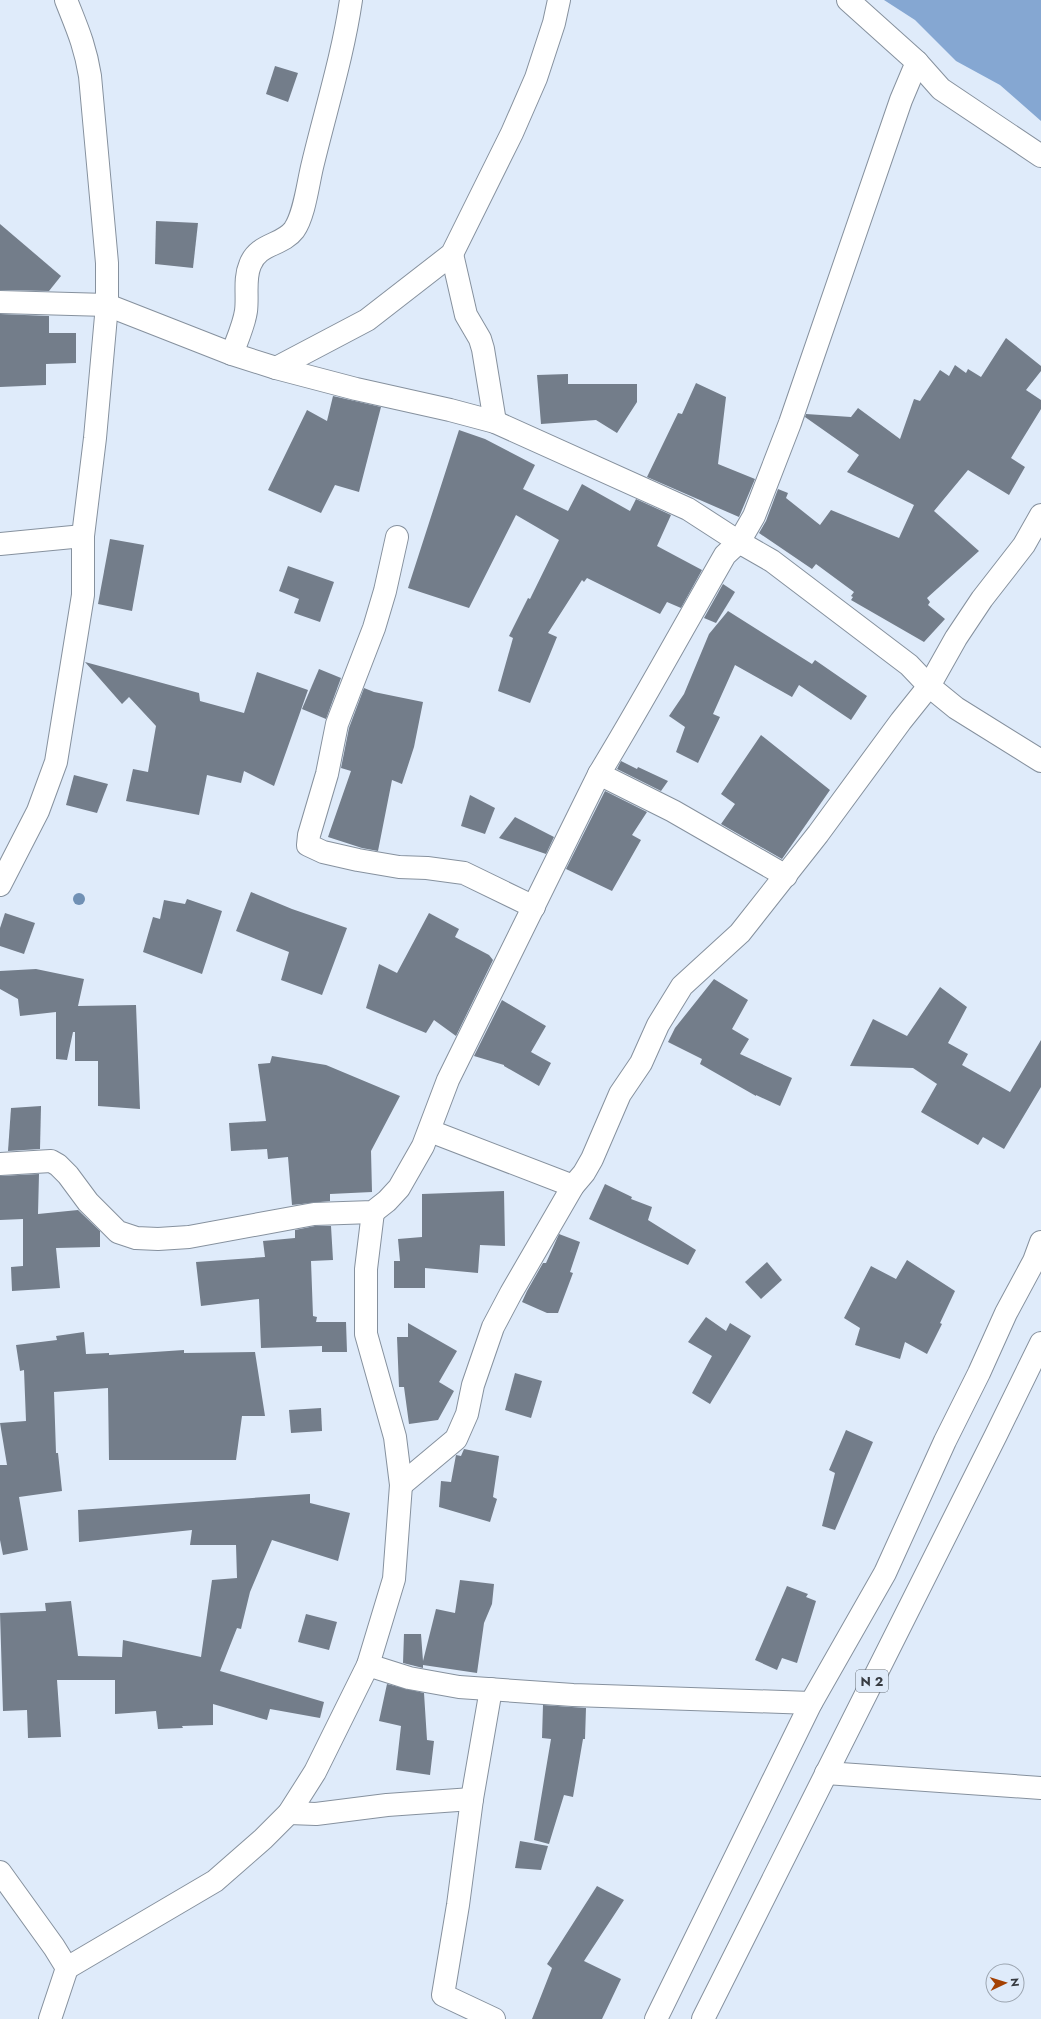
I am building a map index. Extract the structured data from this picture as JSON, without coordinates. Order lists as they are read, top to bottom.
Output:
{
  "streets": {
    "street": ["N 2"]
  },
  "north": "right"
}
